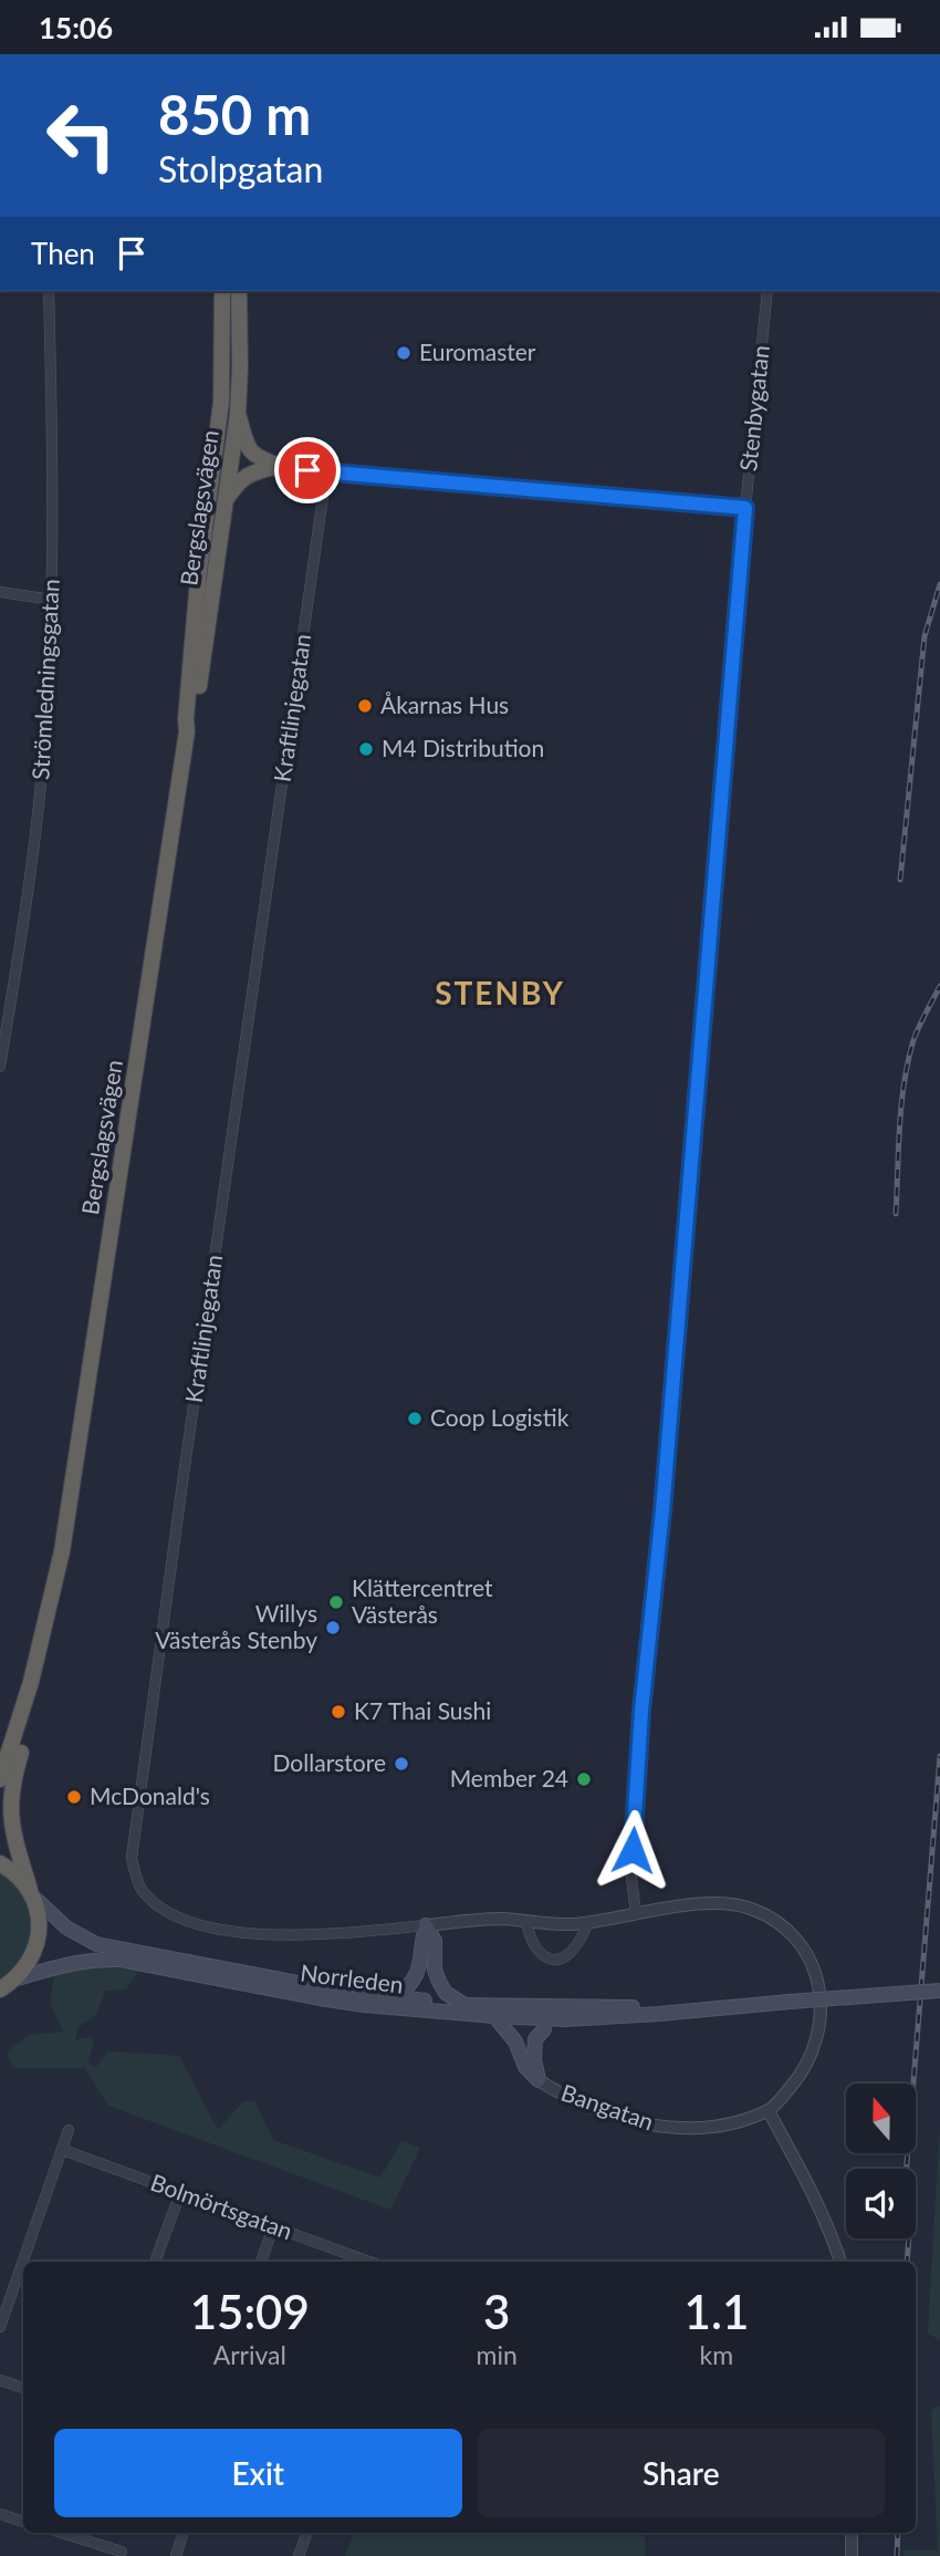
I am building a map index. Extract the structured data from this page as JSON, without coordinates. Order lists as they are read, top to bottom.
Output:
{
  "streets": {
    "highway": ["Bergslagsvägen"],
    "main road": ["Norrleden"],
    "street": [
      "Stenbygatan",
      "Strömledningsgatan",
      "Kraftlinjegatan",
      "Bangatan",
      "Bolmörtsgatan"
    ]
  },
  "crossings": [
    ["Bergslagsvägen", "Norrleden"]
  ],
  "districts": ["STENBY"],
  "places": [
    "Euromaster",
    "Åkarnas Hus",
    "M4 Distribution",
    "Coop Logistik",
    "Klättercentret Västerås",
    "Willys Västerås Stenby",
    "K7 Thai Sushi",
    "Dollarstore",
    "Member 24",
    "McDonald's"
  ],
  "north": "top",
  "page": {
    "status": "15:06",
    "turn": ["850 m", "Stolpgatan"],
    "then": "Then",
    "eta": [
      "15:09",
      "Arrival",
      "3",
      "min",
      "1.1",
      "km"
    ],
    "buttons": ["Exit", "Share"]
  }
}
